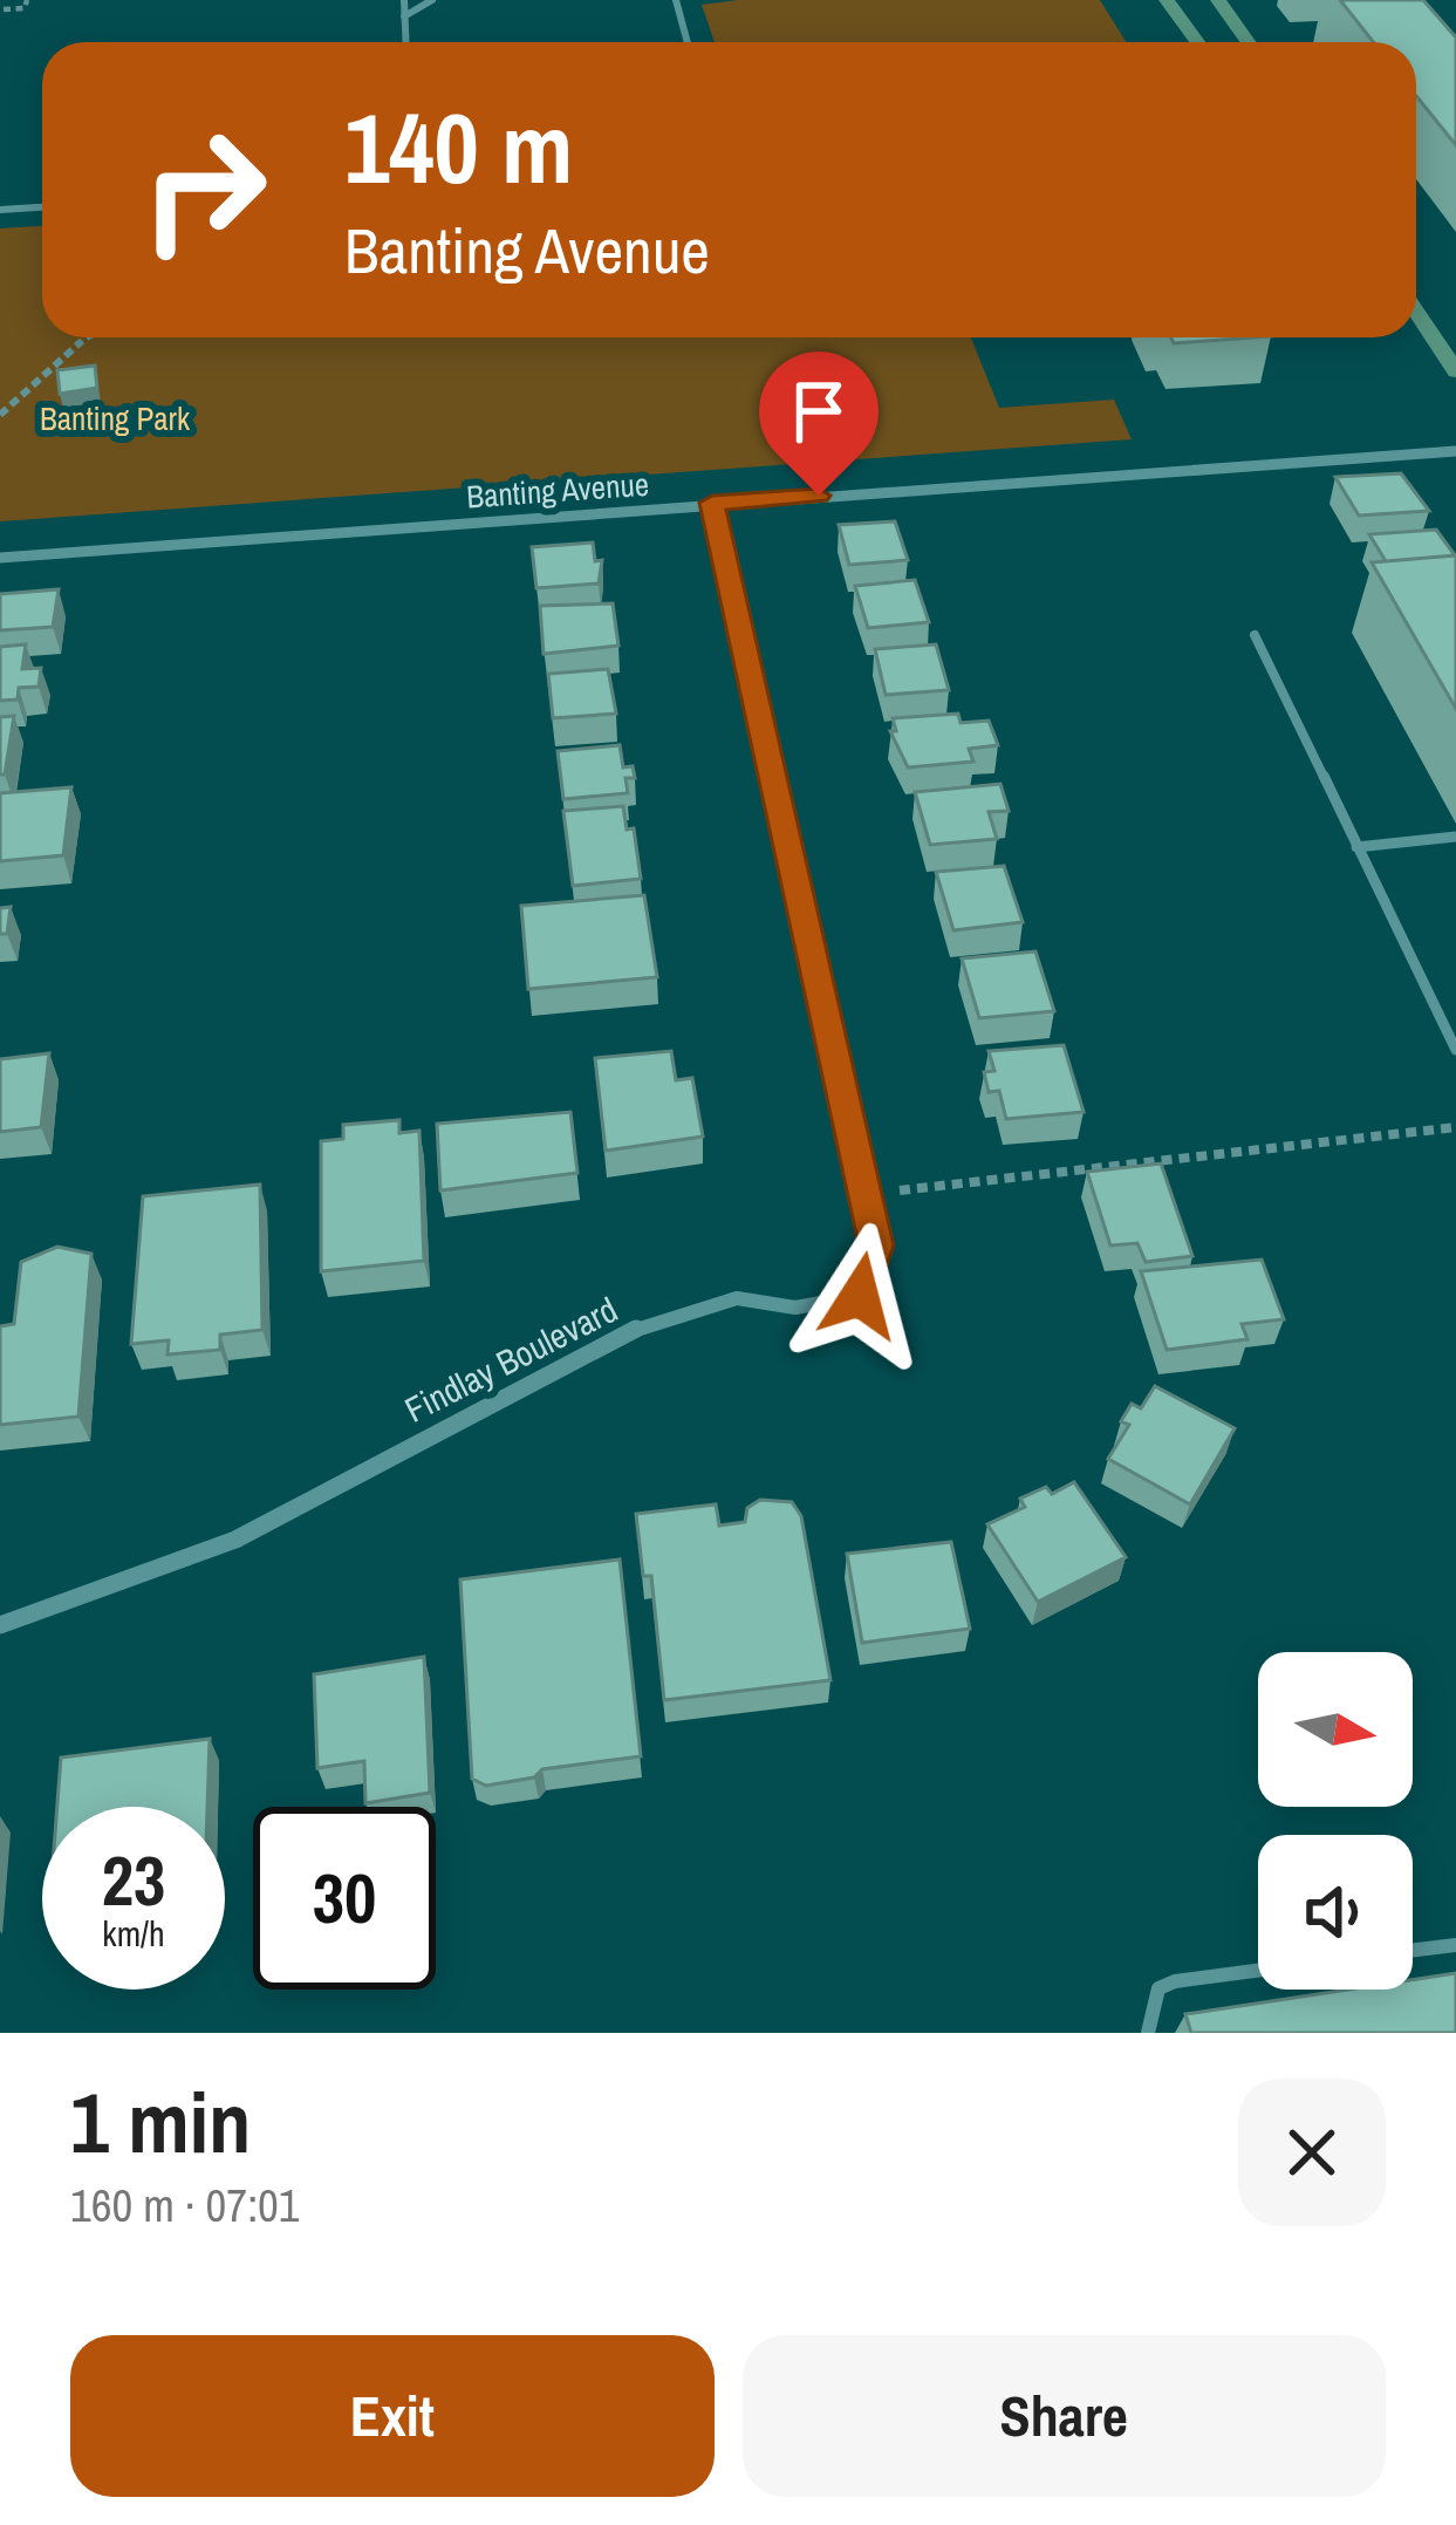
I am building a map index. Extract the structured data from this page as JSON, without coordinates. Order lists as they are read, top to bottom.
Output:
{
  "streets": {
    "street": ["Banting Avenue", "Findlay Boulevard"]
  },
  "crossings": [
    ["Banting Avenue", "Findlay Boulevard"]
  ],
  "parks": ["Banting Park"],
  "north": "right",
  "page": {
    "turn": ["140 m", "Banting Avenue"],
    "speed": "23 km/h",
    "limit": "30",
    "heading": ["1 min", "160 m · 07:01"],
    "buttons": ["Exit", "Share"]
  }
}
